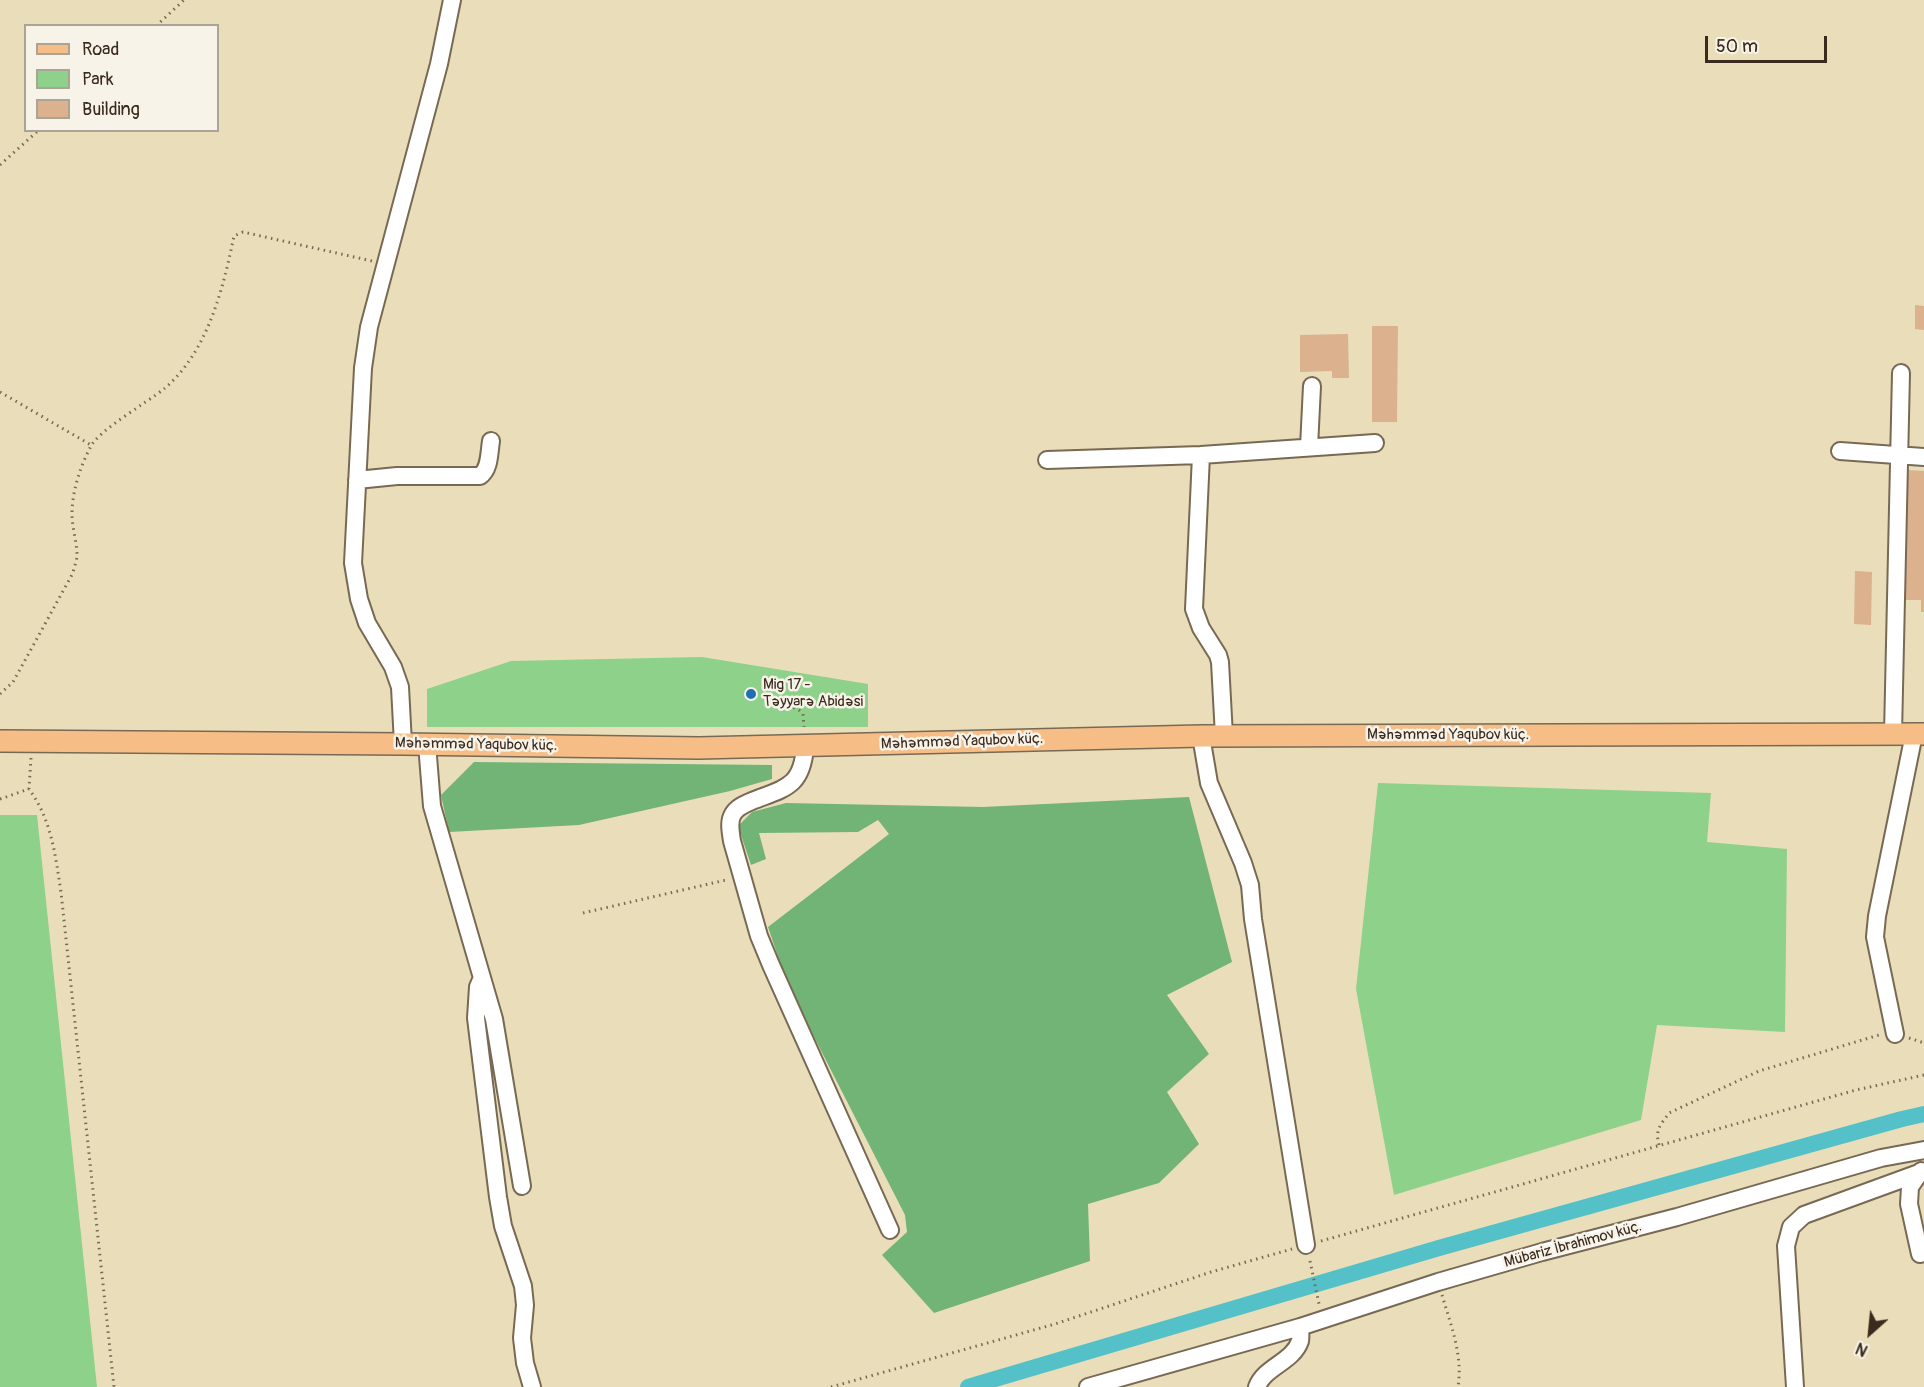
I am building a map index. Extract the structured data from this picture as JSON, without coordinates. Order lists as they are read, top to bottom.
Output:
{
  "streets": {
    "main road": ["Məhəmməd Yaqubov küç."],
    "street": ["Mübariz İbrahimov küç."]
  },
  "places": ["Mig 17 - Təyyarə Abidəsi"],
  "legend": ["Road", "Park", "Building"],
  "scale_bar": "50 m",
  "north": "bottom left"
}
